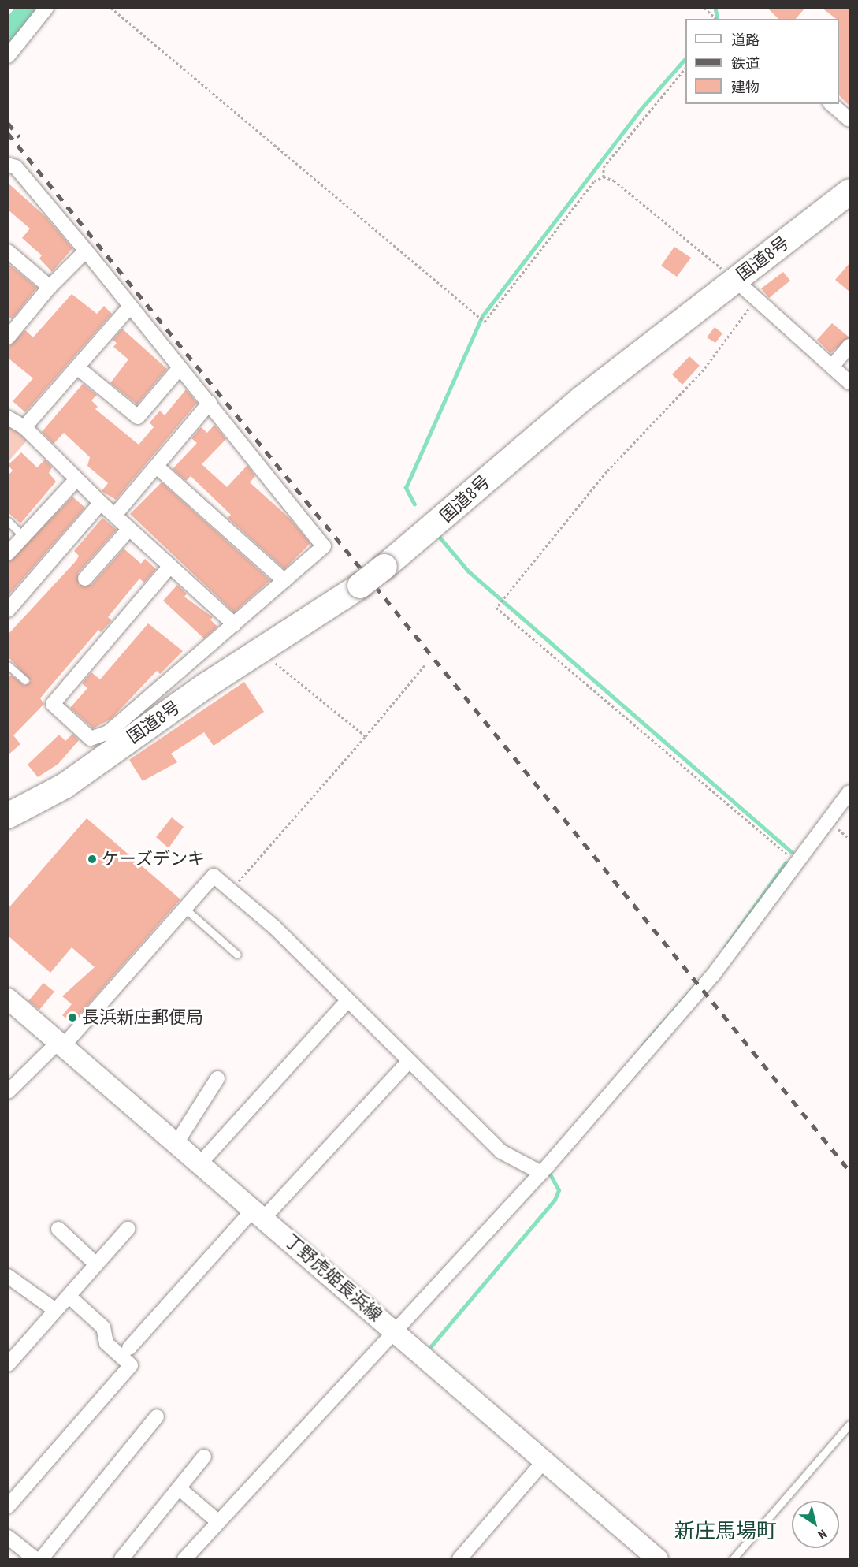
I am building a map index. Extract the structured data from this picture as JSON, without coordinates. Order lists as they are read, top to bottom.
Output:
{
  "streets": {
    "highway": ["国道8号"],
    "main road": ["丁野虎姫長浜線"]
  },
  "districts": ["新庄馬場町"],
  "places": ["ケーズデンキ", "長浜新庄郵便局"],
  "legend": ["道路", "鉄道", "建物"],
  "north": "bottom right"
}
